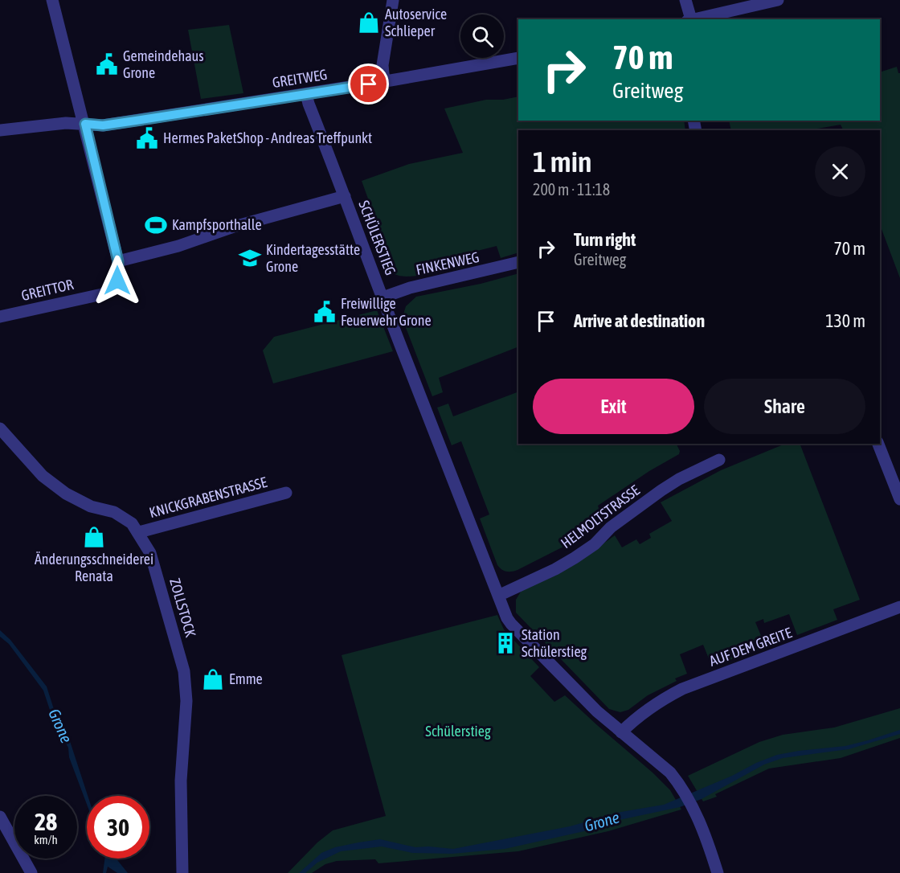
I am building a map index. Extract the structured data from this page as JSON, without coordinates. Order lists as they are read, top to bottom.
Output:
{
  "streets": {
    "street": [
      "GREITWEG",
      "SCHÜLERSTIEG",
      "FINKENWEG",
      "GREITTOR",
      "KNICKGRABENSTRASSE",
      "HELMOLTSTRASSE",
      "ZOLLSTOCK",
      "AUF DEM GREITE"
    ]
  },
  "crossings": [
    ["GREITWEG", "SCHÜLERSTIEG"],
    ["SCHÜLERSTIEG", "FINKENWEG"],
    ["SCHÜLERSTIEG", "HELMOLTSTRASSE"],
    ["SCHÜLERSTIEG", "AUF DEM GREITE"],
    ["KNICKGRABENSTRASSE", "ZOLLSTOCK"]
  ],
  "water": ["Grone"],
  "parks": ["Schülerstieg"],
  "places": {
    "shop": ["Autoservice Schlieper", "Änderungsschneiderei Renata", "Emme"],
    "public building": ["Gemeindehaus Grone", "Hermes PaketShop - Andreas Treffpunkt", "Freiwillige Feuerwehr Grone"],
    "sports": ["Kampfsporthalle"],
    "school or university": ["Kindertagesstätte Grone"],
    "building": ["Station Schülerstieg"]
  },
  "page": {
    "turn": ["70 m", "Greitweg"],
    "heading": ["1 min", "200 m · 11:18"],
    "list": [
      {
        "name": "Turn right",
        "note": "Greitweg",
        "value": "70 m"
      },
      {
        "name": "Arrive at destination",
        "value": "130 m"
      }
    ],
    "buttons": ["Exit", "Share"],
    "speed": "28 km/h",
    "limit": "30"
  }
}
